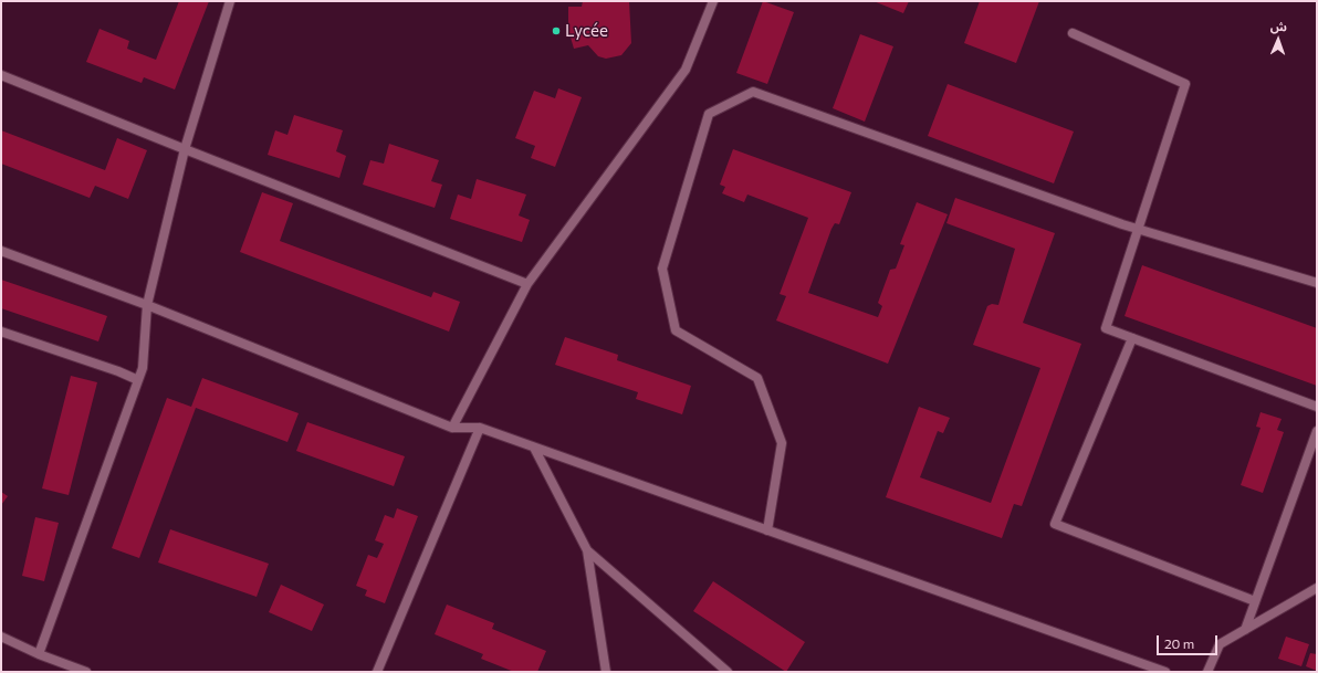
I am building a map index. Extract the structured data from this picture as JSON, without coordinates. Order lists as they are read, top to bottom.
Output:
{
  "places": ["Lycée"],
  "scale_bar": "20 m",
  "north": "top"
}
